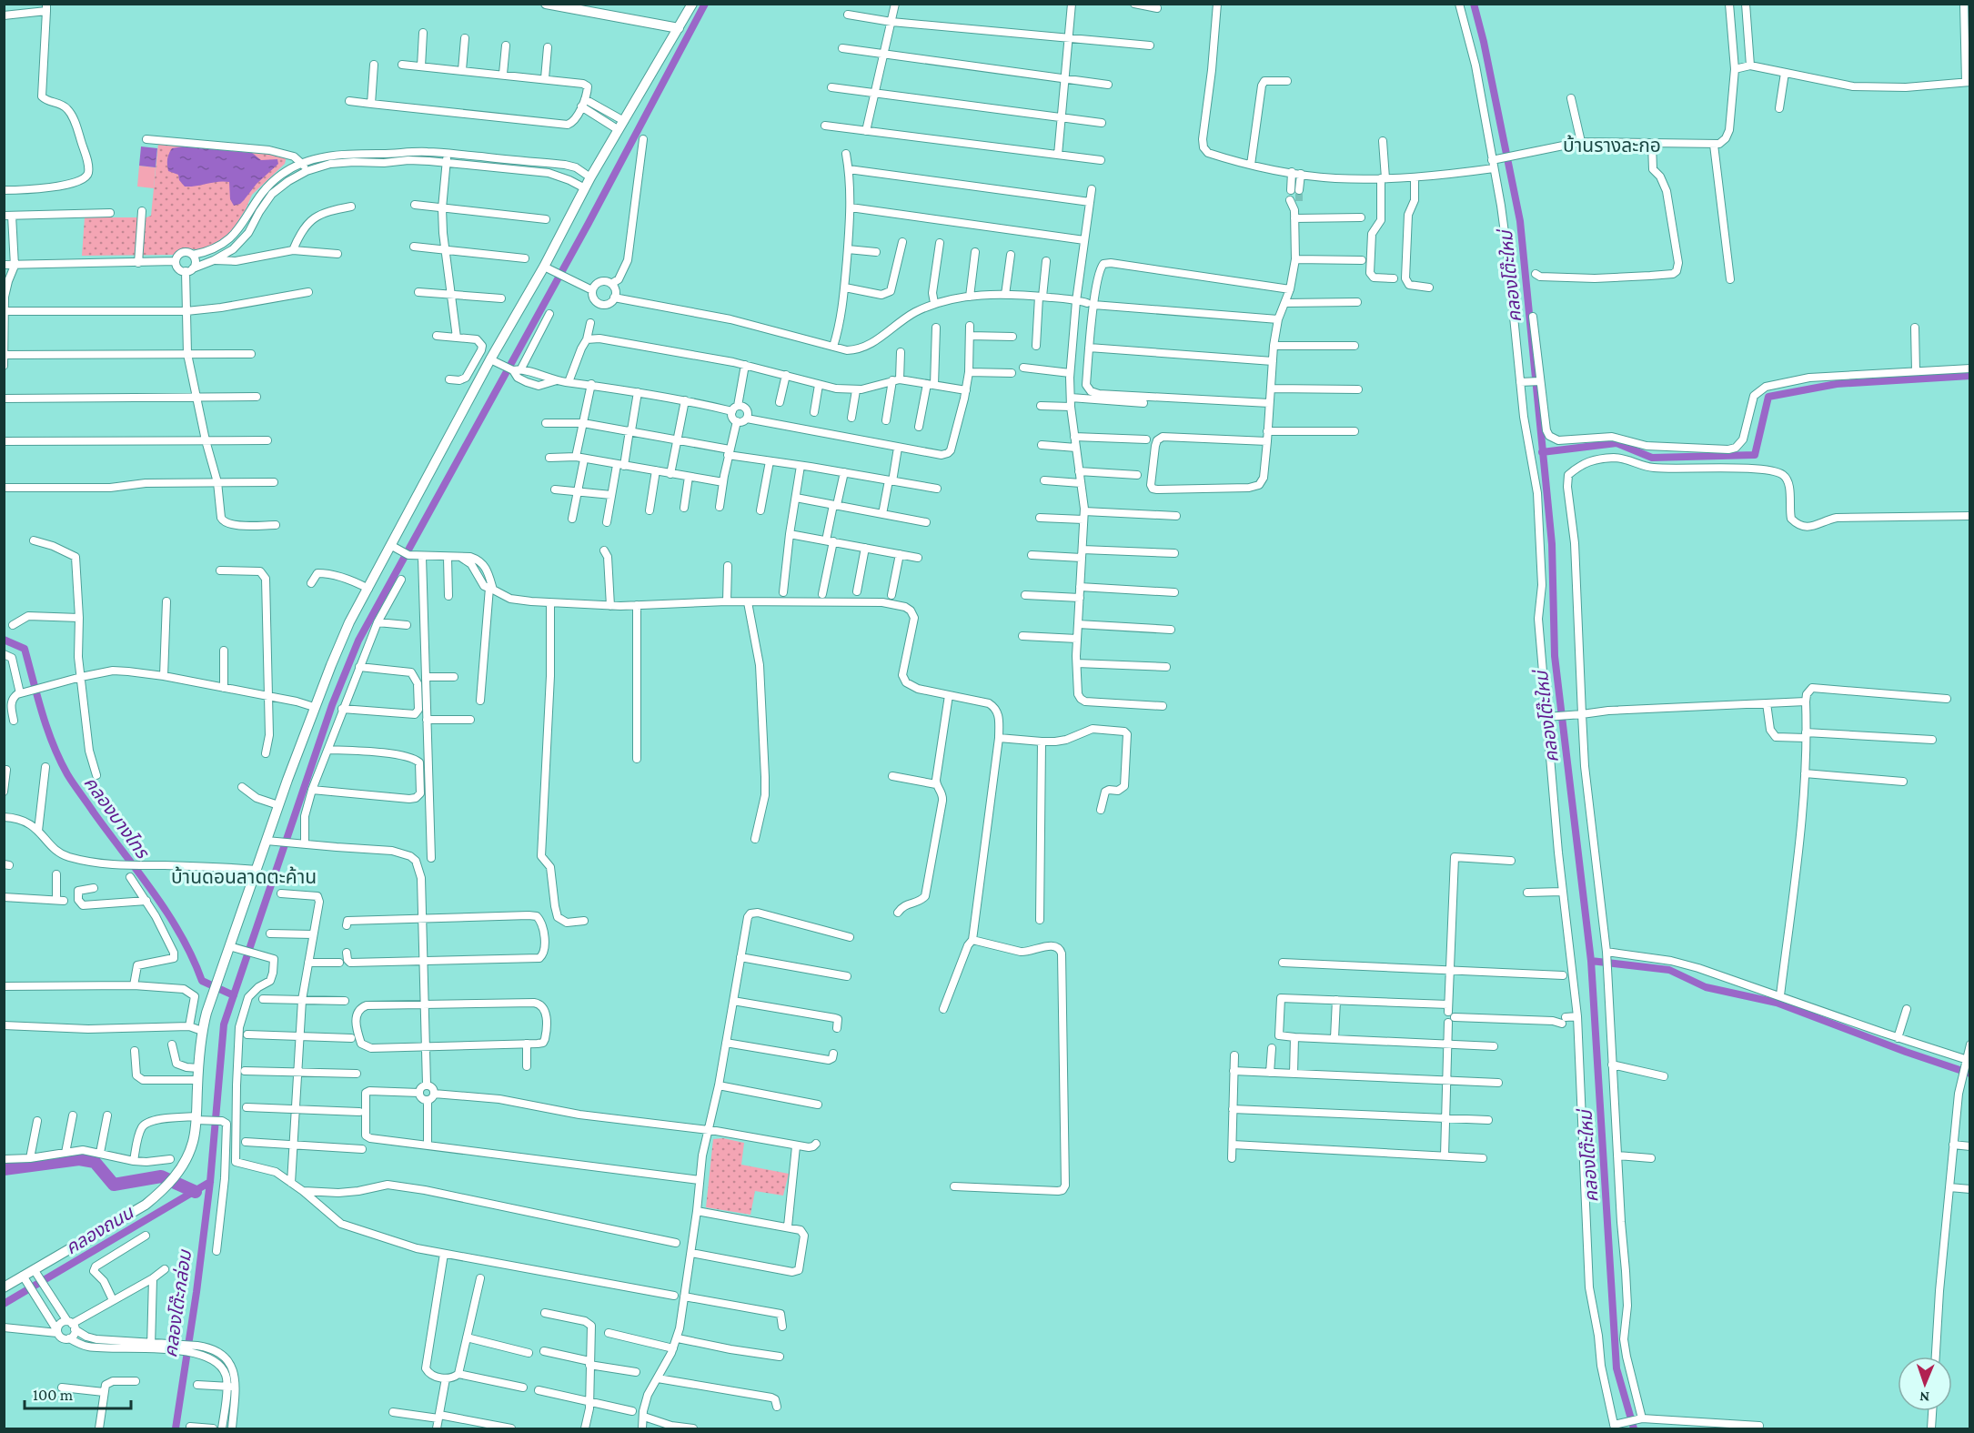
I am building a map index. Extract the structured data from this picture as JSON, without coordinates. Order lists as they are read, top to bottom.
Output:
{
  "districts": ["บ้านรางละกอ", "บ้านดอนลาดตะค้าน"],
  "water": [
    "คลองโต๊ะใหม่",
    "คลองบางไทร",
    "คลองถนน",
    "คลองโต๊ะกล่อม"
  ],
  "scale_bar": "100 m",
  "north": "bottom"
}
